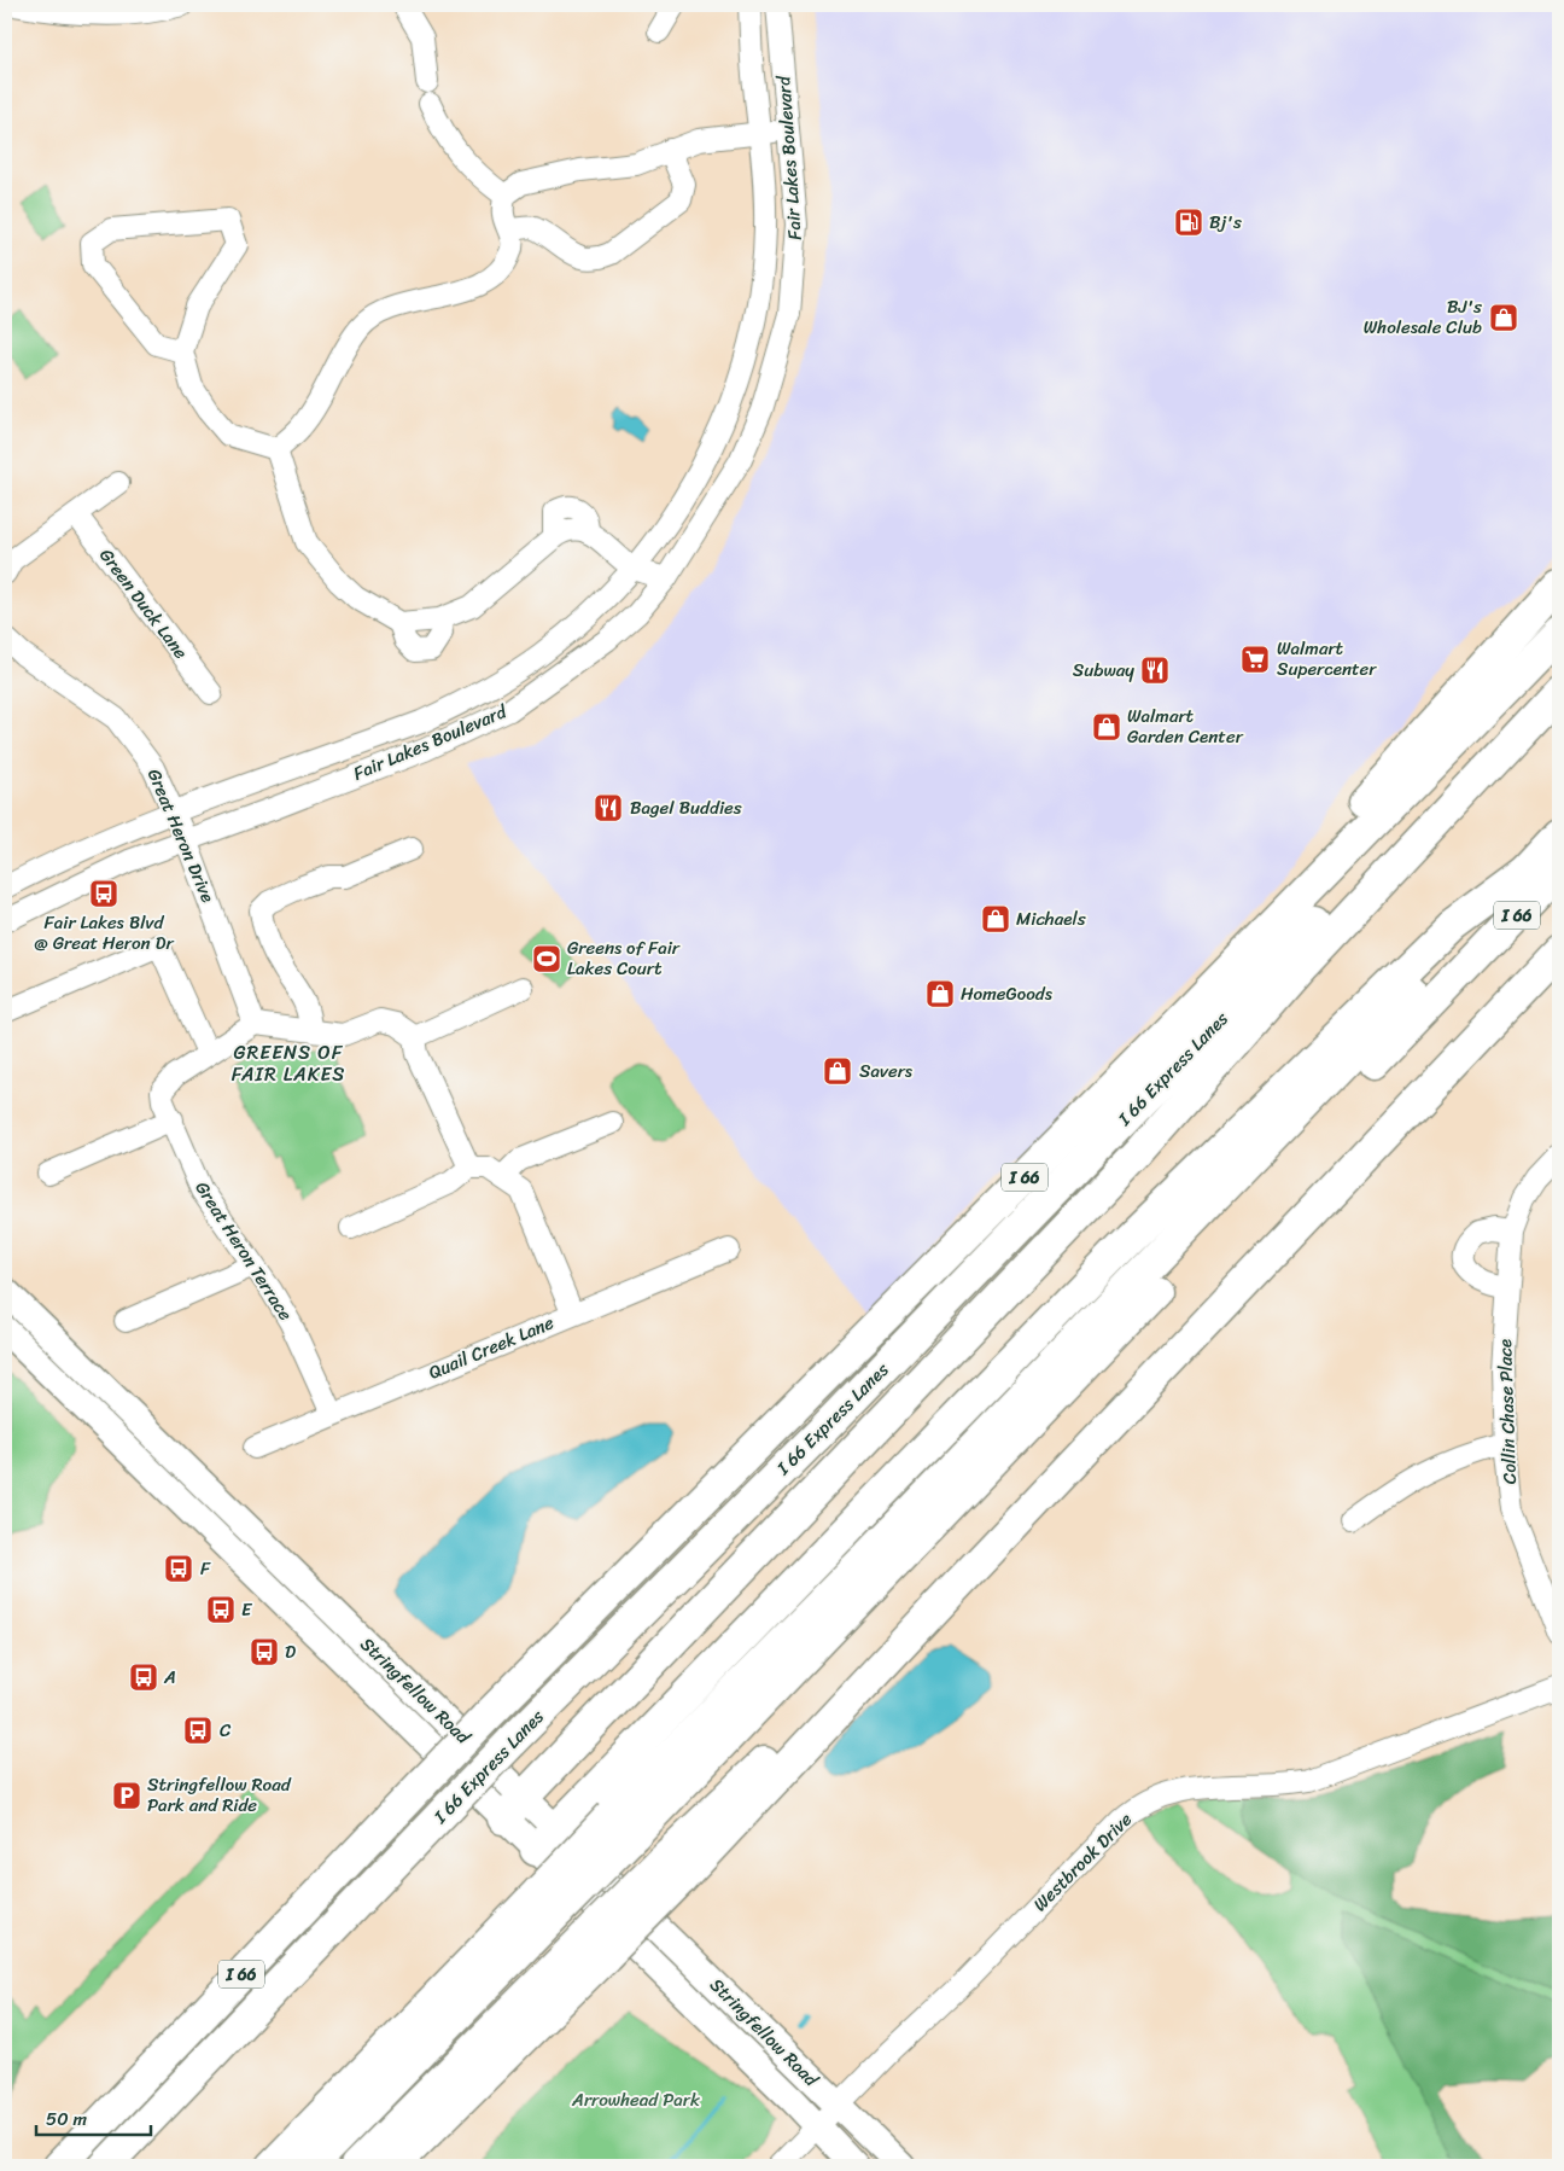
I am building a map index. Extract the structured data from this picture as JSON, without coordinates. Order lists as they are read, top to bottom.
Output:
{
  "streets": {
    "highway": ["I 66", "I 66 Express Lanes"],
    "main road": ["Stringfellow Road"],
    "street": [
      "Fair Lakes Boulevard",
      "Green Duck Lane",
      "Great Heron Drive",
      "Great Heron Terrace",
      "Quail Creek Lane",
      "Collin Chase Place",
      "Westbrook Drive"
    ]
  },
  "crossings": [
    ["Fair Lakes Boulevard", "Great Heron Drive"],
    ["Great Heron Drive", "Great Heron Terrace"],
    ["Great Heron Terrace", "Quail Creek Lane"],
    ["Stringfellow Road", "Westbrook Drive"]
  ],
  "districts": ["GREENS OF FAIR LAKES"],
  "parks": ["Arrowhead Park"],
  "places": {
    "fuel station": ["Bj's"],
    "shop": [
      "BJ's Wholesale Club",
      "Walmart Garden Center",
      "Michaels",
      "HomeGoods",
      "Savers"
    ],
    "supermarket": ["Walmart Supercenter"],
    "restaurant": ["Subway", "Bagel Buddies"],
    "bus stop": [
      "Fair Lakes Blvd @ Great Heron Dr",
      "F",
      "E",
      "D",
      "A",
      "C"
    ],
    "sports": ["Greens of Fair Lakes Court"],
    "parking": ["Stringfellow Road Park and Ride"]
  },
  "scale_bar": "50 m"
}
